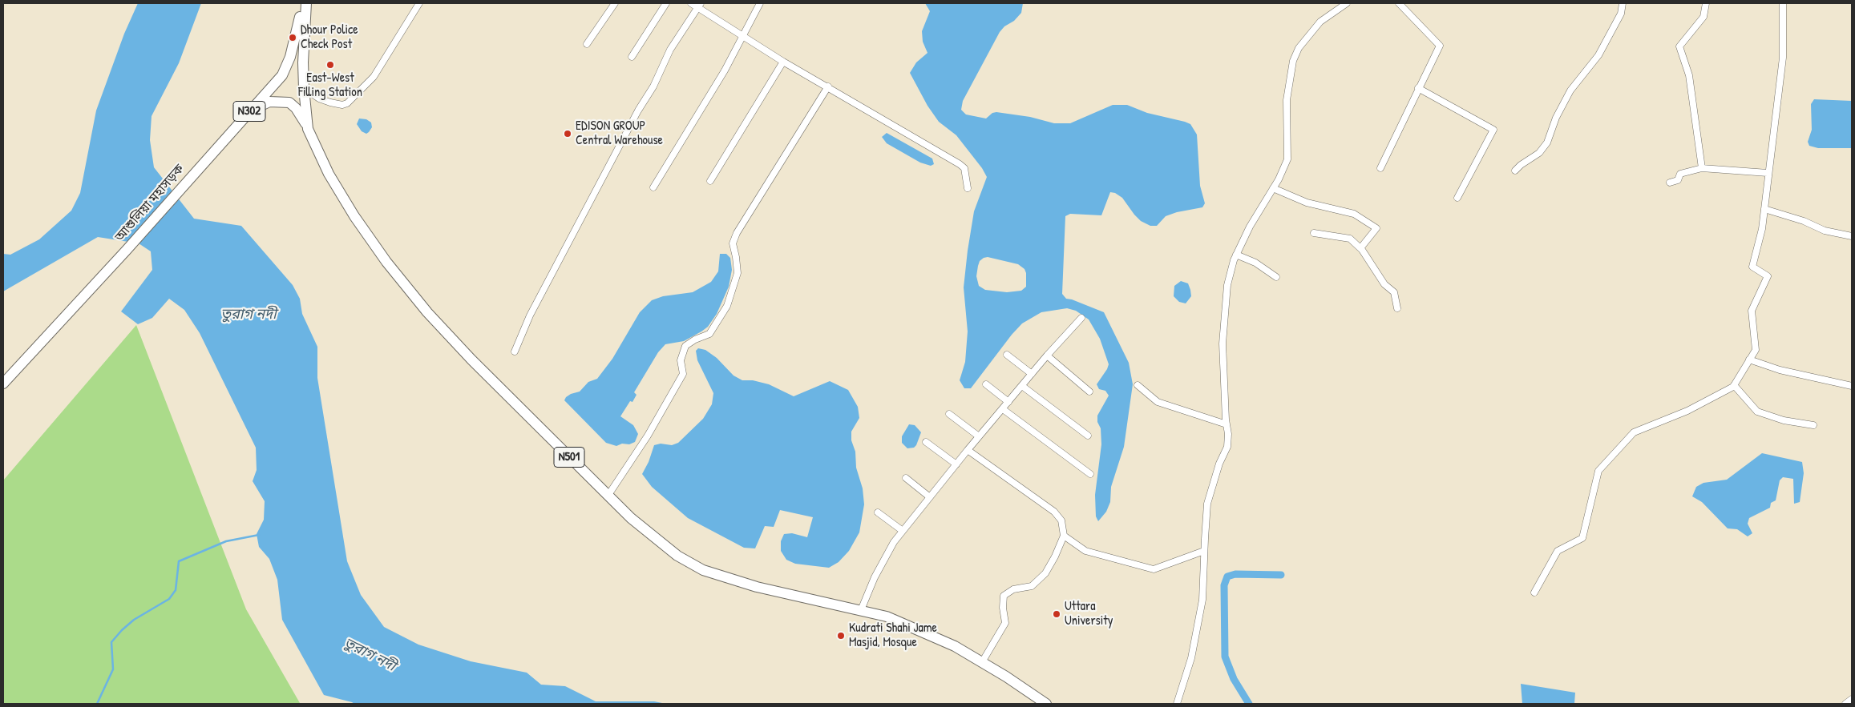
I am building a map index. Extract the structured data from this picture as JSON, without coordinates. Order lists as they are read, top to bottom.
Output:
{
  "streets": {
    "highway": ["N302", "আশুলিয়া মহাসড়ক", "N501"]
  },
  "water": ["তুরাগ নদী"],
  "places": [
    "Dhour Police Check Post",
    "East-West Filling Station",
    "EDISON GROUP Central Warehouse",
    "Uttara University",
    "Kudrati Shahi Jame Masjid, Mosque"
  ]
}
